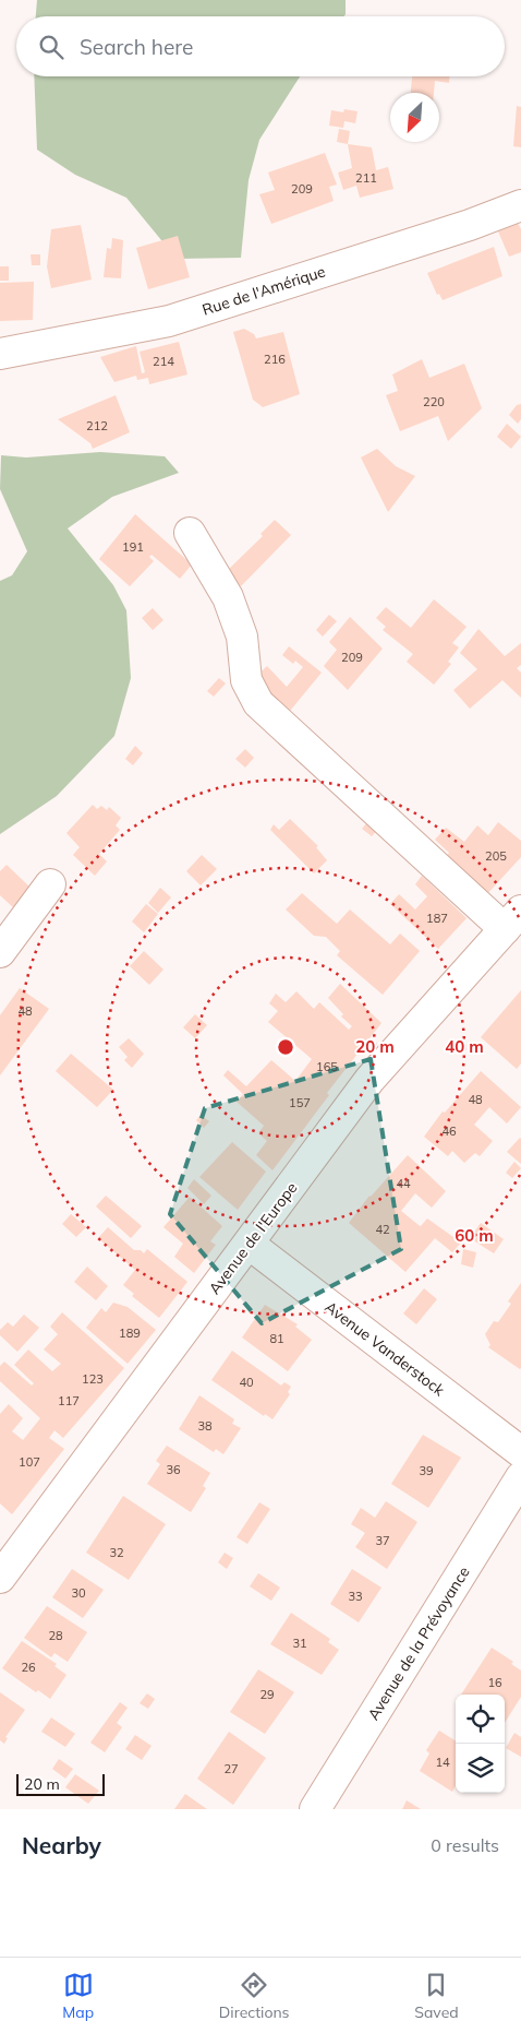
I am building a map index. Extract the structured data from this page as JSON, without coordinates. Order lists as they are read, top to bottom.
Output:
{
  "streets": {
    "street": [
      "Rue de l'Amérique",
      "Avenue de l'Europe",
      "Avenue Vanderstock",
      "Avenue de la Prévoyance"
    ]
  },
  "crossings": [
    ["Avenue de l'Europe", "Avenue Vanderstock"]
  ],
  "house_numbers": [
    "211",
    "209",
    "216",
    "214",
    "220",
    "212",
    "191",
    "209",
    "205",
    "187",
    "48",
    "165",
    "48",
    "157",
    "46",
    "44",
    "42",
    "189",
    "81",
    "123",
    "40",
    "117",
    "38",
    "107",
    "36",
    "39",
    "37",
    "32",
    "30",
    "33",
    "28",
    "31",
    "26",
    "16",
    "29",
    "14",
    "27"
  ],
  "scale_bar": "20 m",
  "north": "bottom left",
  "page": {
    "search": "Search here",
    "scale": "20 m",
    "heading": ["Nearby", "0 results"],
    "nav": ["Map", "Directions", "Saved"]
  },
  "rings": ["20 m", "40 m", "60 m"]
}
